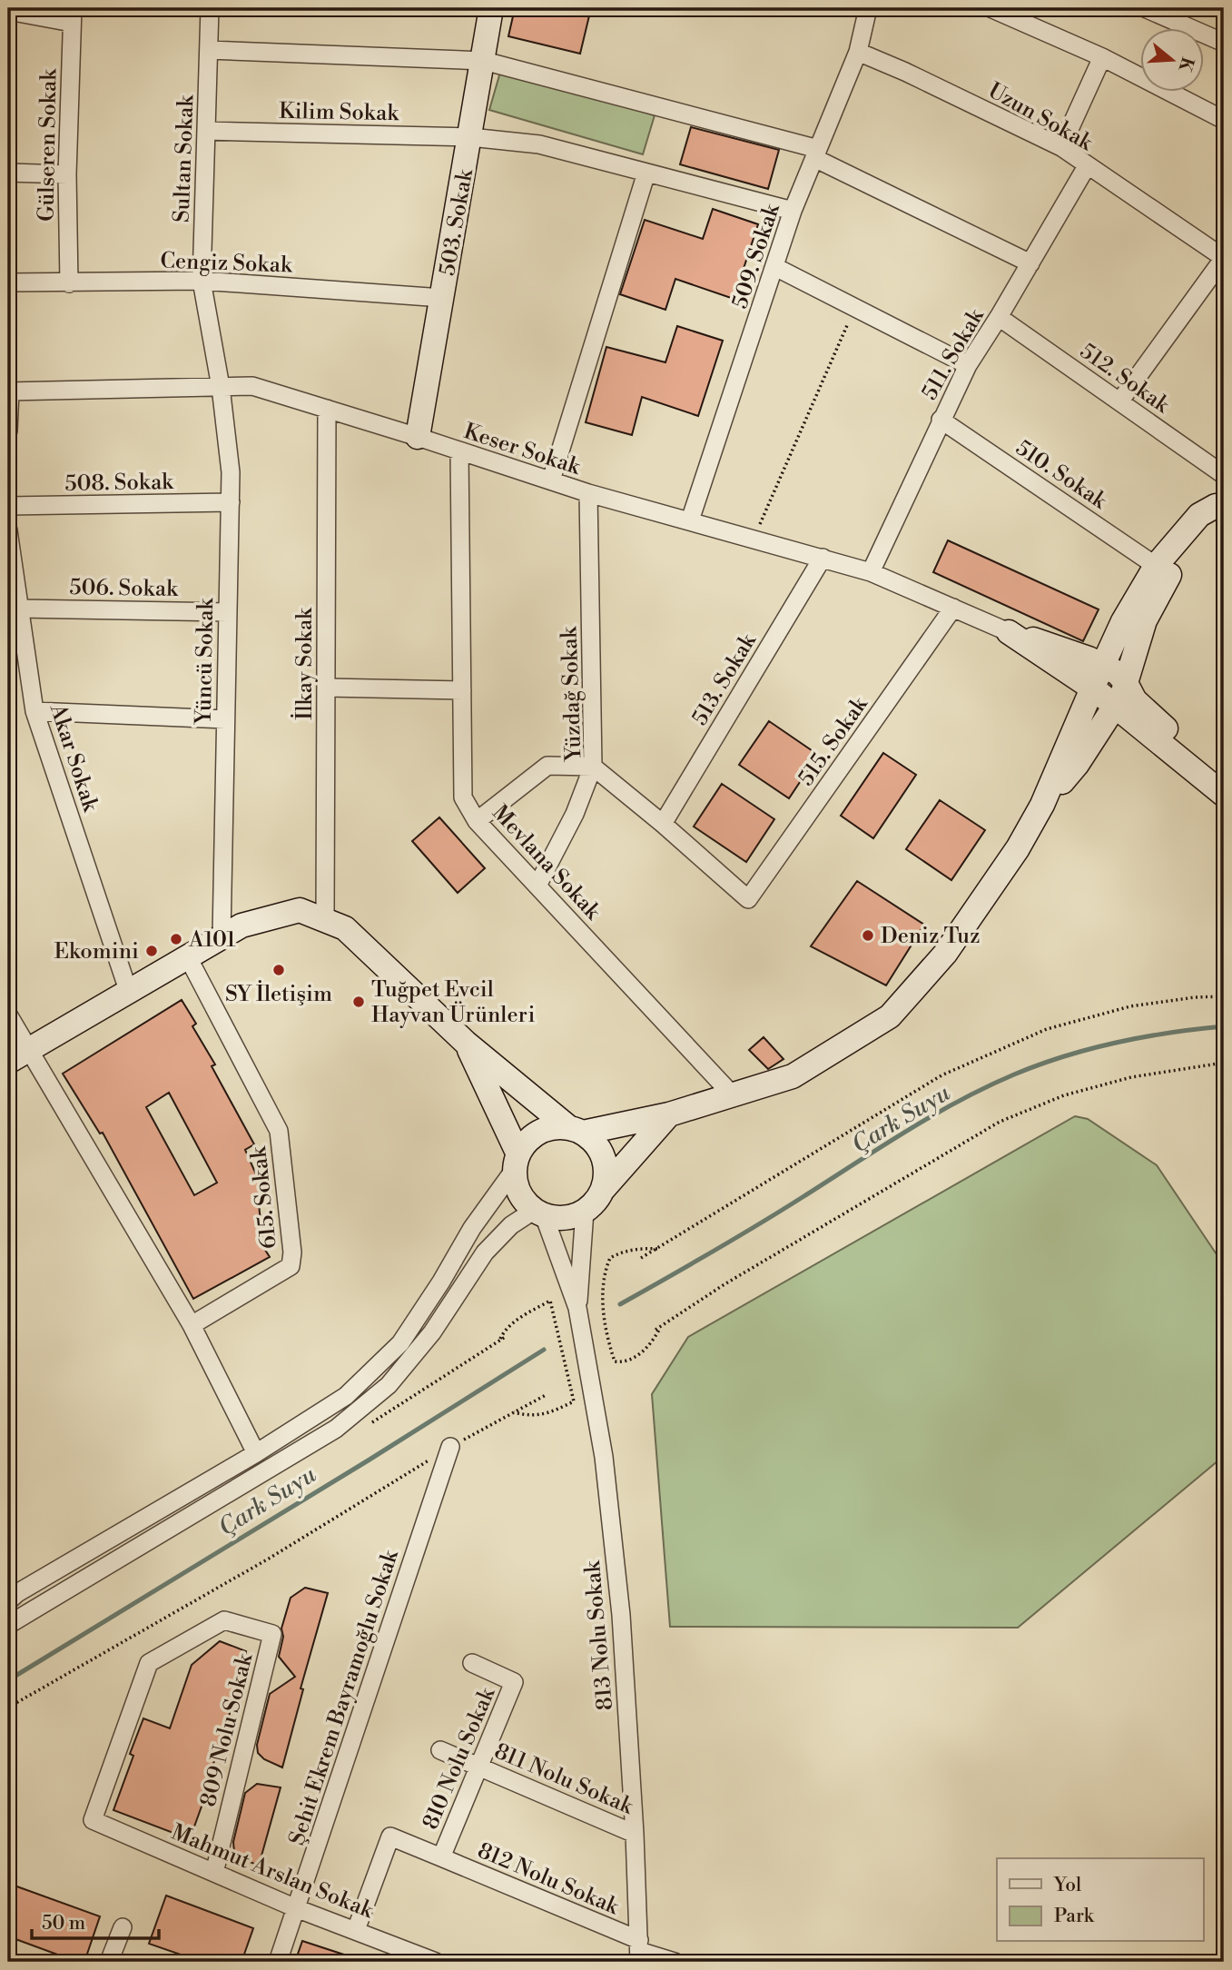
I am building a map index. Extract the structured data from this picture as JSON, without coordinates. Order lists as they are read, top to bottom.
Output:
{
  "streets": {
    "street": [
      "Kilim Sokak",
      "Uzun Sokak",
      "Gülseren Sokak",
      "Sultan Sokak",
      "503. Sokak",
      "509. Sokak",
      "Cengiz Sokak",
      "511. Sokak",
      "512. Sokak",
      "Keser Sokak",
      "510. Sokak",
      "508. Sokak",
      "506. Sokak",
      "Yüncü Sokak",
      "İlkay Sokak",
      "513. Sokak",
      "Yüzdağ Sokak",
      "515. Sokak",
      "Akar Sokak",
      "Mevlana Sokak",
      "615. Sokak",
      "813 Nolu Sokak",
      "Şehit Ekrem Bayramoğlu Sokak",
      "809 Nolu Sokak",
      "810 Nolu Sokak",
      "811 Nolu Sokak",
      "Mahmut Arslan Sokak",
      "812 Nolu Sokak"
    ]
  },
  "crossings": [
    ["Kilim Sokak", "Sultan Sokak"],
    ["Kilim Sokak", "503. Sokak"],
    ["Kilim Sokak", "509. Sokak"],
    ["Uzun Sokak", "509. Sokak"],
    ["Uzun Sokak", "511. Sokak"],
    ["Gülseren Sokak", "Cengiz Sokak"],
    ["Sultan Sokak", "Cengiz Sokak"],
    ["Sultan Sokak", "Keser Sokak"],
    ["Sultan Sokak", "Yüncü Sokak"],
    ["503. Sokak", "Cengiz Sokak"],
    ["503. Sokak", "Keser Sokak"],
    ["509. Sokak", "Keser Sokak"],
    ["511. Sokak", "512. Sokak"],
    ["511. Sokak", "Keser Sokak"],
    ["511. Sokak", "510. Sokak"],
    ["Keser Sokak", "Yüncü Sokak"],
    ["Keser Sokak", "İlkay Sokak"],
    ["Keser Sokak", "513. Sokak"],
    ["Keser Sokak", "Yüzdağ Sokak"],
    ["Keser Sokak", "515. Sokak"],
    ["Keser Sokak", "Mevlana Sokak"],
    ["508. Sokak", "Yüncü Sokak"],
    ["506. Sokak", "Yüncü Sokak"],
    ["506. Sokak", "Akar Sokak"],
    ["513. Sokak", "Yüzdağ Sokak"],
    ["Yüzdağ Sokak", "515. Sokak"],
    ["813 Nolu Sokak", "811 Nolu Sokak"],
    ["813 Nolu Sokak", "812 Nolu Sokak"],
    ["Şehit Ekrem Bayramoğlu Sokak", "Mahmut Arslan Sokak"],
    ["809 Nolu Sokak", "Mahmut Arslan Sokak"],
    ["810 Nolu Sokak", "811 Nolu Sokak"],
    ["810 Nolu Sokak", "Mahmut Arslan Sokak"],
    ["810 Nolu Sokak", "812 Nolu Sokak"]
  ],
  "water": ["Çark Suyu"],
  "places": [
    "Deniz Tuz",
    "A101",
    "Ekomini",
    "SY İletişim",
    "Tuğpet Evcil Hayvan Ürünleri"
  ],
  "legend": ["Yol", "Park"],
  "scale_bar": "50 m",
  "north": "right"
}
